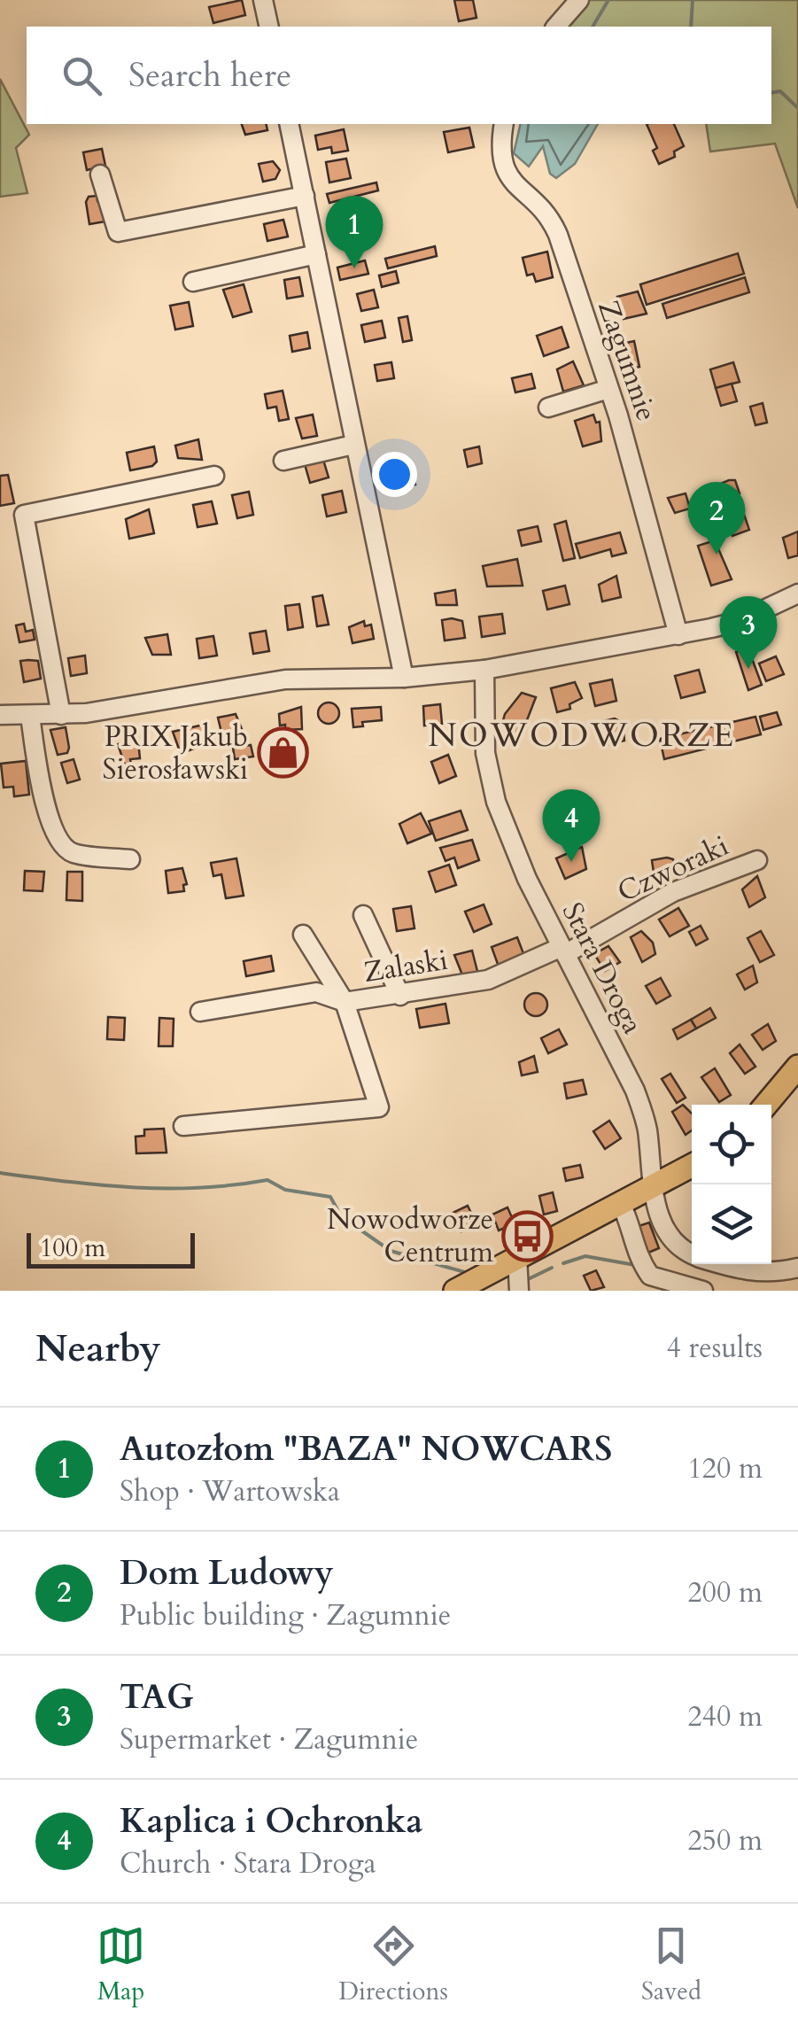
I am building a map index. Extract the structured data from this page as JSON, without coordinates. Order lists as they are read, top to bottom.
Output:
{
  "streets": {
    "street": [
      "Zagumnie",
      "Czworaki",
      "Zalaski",
      "Stara Droga"
    ]
  },
  "crossings": [
    ["Czworaki", "Zalaski"],
    ["Czworaki", "Stara Droga"],
    ["Zalaski", "Stara Droga"]
  ],
  "districts": ["NOWODWORZE"],
  "places": {
    "shop": ["PRIX Jakub Sierosławski"],
    "bus stop": ["Nowodworze Centrum"]
  },
  "scale_bar": "100 m",
  "page": {
    "search": "Search here",
    "pins": [
      "1",
      "2",
      "3",
      "4"
    ],
    "scale": "100 m",
    "heading": ["Nearby", "4 results"],
    "list": [
      {
        "mark": "1",
        "name": "Autozłom \"BAZA\" NOWCARS",
        "note": "Shop · Wartowska",
        "value": "120 m"
      },
      {
        "mark": "2",
        "name": "Dom Ludowy",
        "note": "Public building · Zagumnie",
        "value": "200 m"
      },
      {
        "mark": "3",
        "name": "TAG",
        "note": "Supermarket · Zagumnie",
        "value": "240 m"
      },
      {
        "mark": "4",
        "name": "Kaplica i Ochronka",
        "note": "Church · Stara Droga",
        "value": "250 m"
      }
    ],
    "nav": ["Map", "Directions", "Saved"]
  }
}
